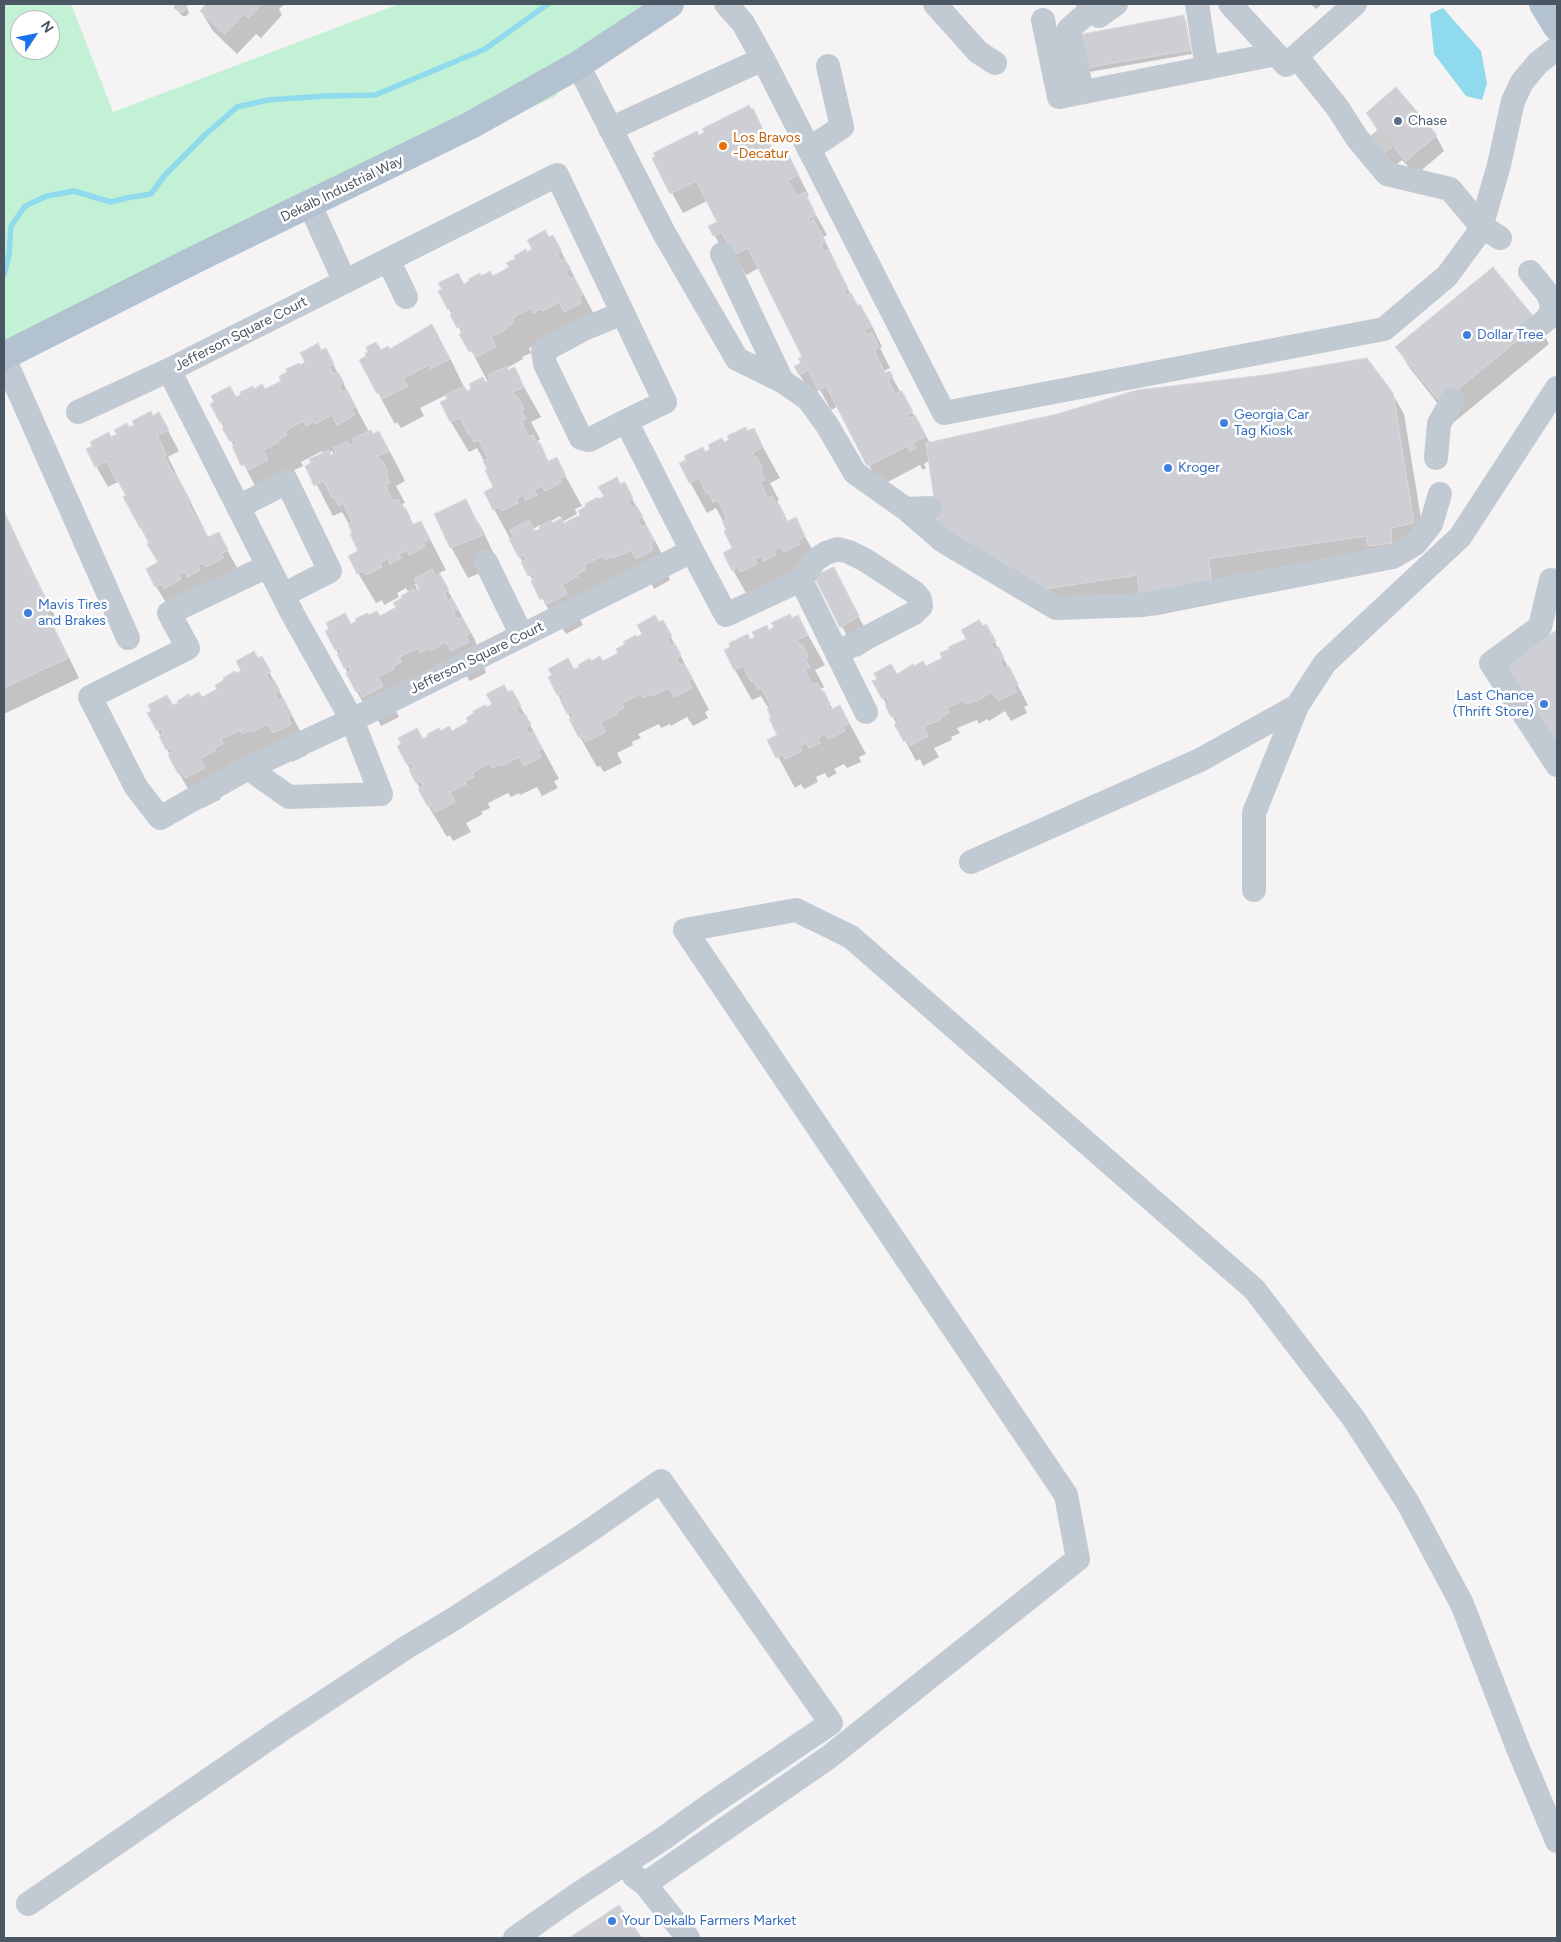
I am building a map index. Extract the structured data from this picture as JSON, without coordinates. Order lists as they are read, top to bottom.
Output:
{
  "streets": {
    "main road": ["Dekalb Industrial Way"],
    "street": ["Jefferson Square Court"]
  },
  "places": [
    "Chase",
    "Los Bravos -Decatur",
    "Dollar Tree",
    "Georgia Car Tag Kiosk",
    "Kroger",
    "Mavis Tires and Brakes",
    "Last Chance (Thrift Store)",
    "Your Dekalb Farmers Market"
  ],
  "north": "top right"
}
